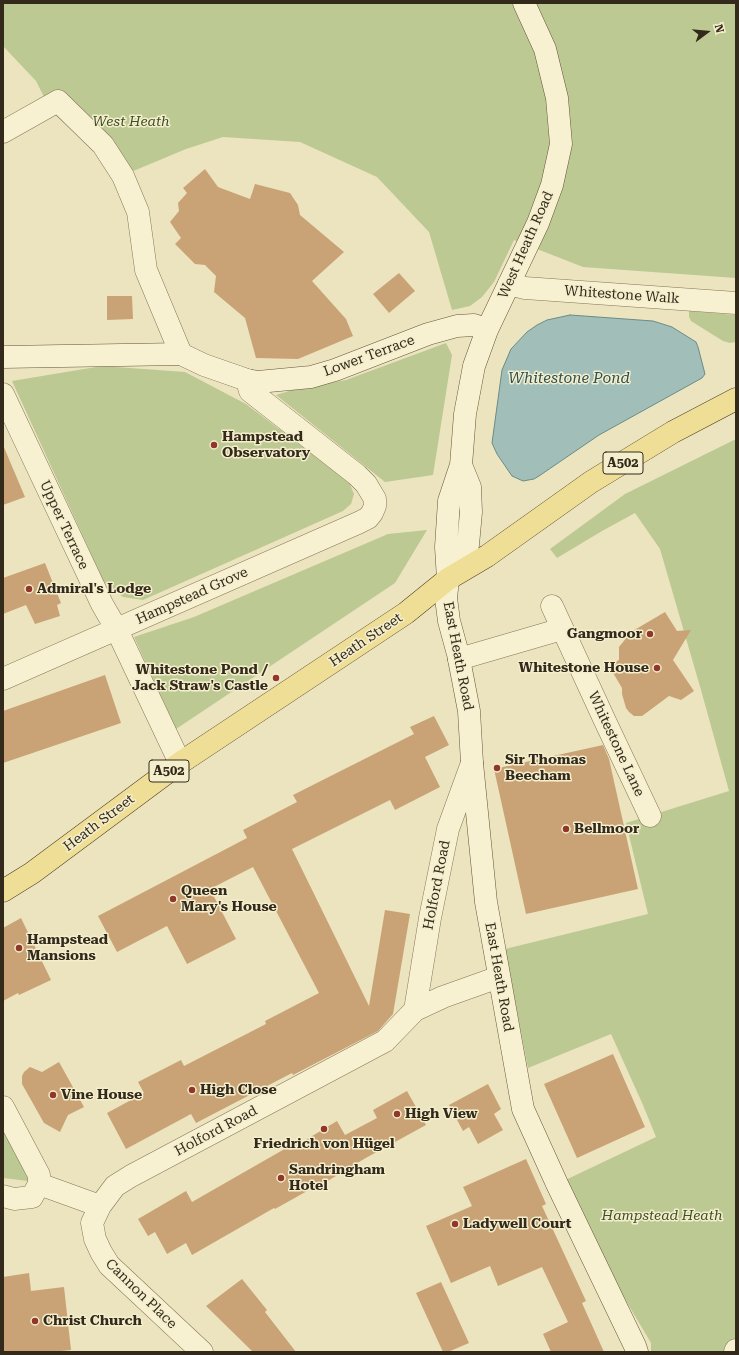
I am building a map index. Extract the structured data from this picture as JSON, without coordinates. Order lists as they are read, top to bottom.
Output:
{
  "streets": {
    "main road": ["A502", "Heath Street"],
    "street": [
      "West Heath Road",
      "Whitestone Walk",
      "Lower Terrace",
      "Upper Terrace",
      "Hampstead Grove",
      "East Heath Road",
      "Whitestone Lane",
      "Holford Road",
      "Cannon Place"
    ]
  },
  "crossings": [
    ["West Heath Road", "Whitestone Walk"],
    ["West Heath Road", "Lower Terrace"],
    ["West Heath Road", "Heath Street"],
    ["West Heath Road", "East Heath Road"],
    ["Lower Terrace", "Hampstead Grove"],
    ["Upper Terrace", "Hampstead Grove"],
    ["Upper Terrace", "Heath Street"],
    ["Heath Street", "East Heath Road"],
    ["East Heath Road", "Holford Road"],
    ["Holford Road", "Cannon Place"]
  ],
  "water": ["Whitestone Pond"],
  "parks": ["West Heath", "Hampstead Heath"],
  "places": [
    "Hampstead Observatory",
    "Admiral's Lodge",
    "Gangmoor",
    "Whitestone House",
    "Whitestone Pond / Jack Straw's Castle",
    "Sir Thomas Beecham",
    "Bellmoor",
    "Queen Mary's House",
    "Hampstead Mansions",
    "High Close",
    "Vine House",
    "High View",
    "Friedrich von Hügel",
    "Sandringham Hotel",
    "Ladywell Court",
    "Christ Church"
  ],
  "north": "right"
}
